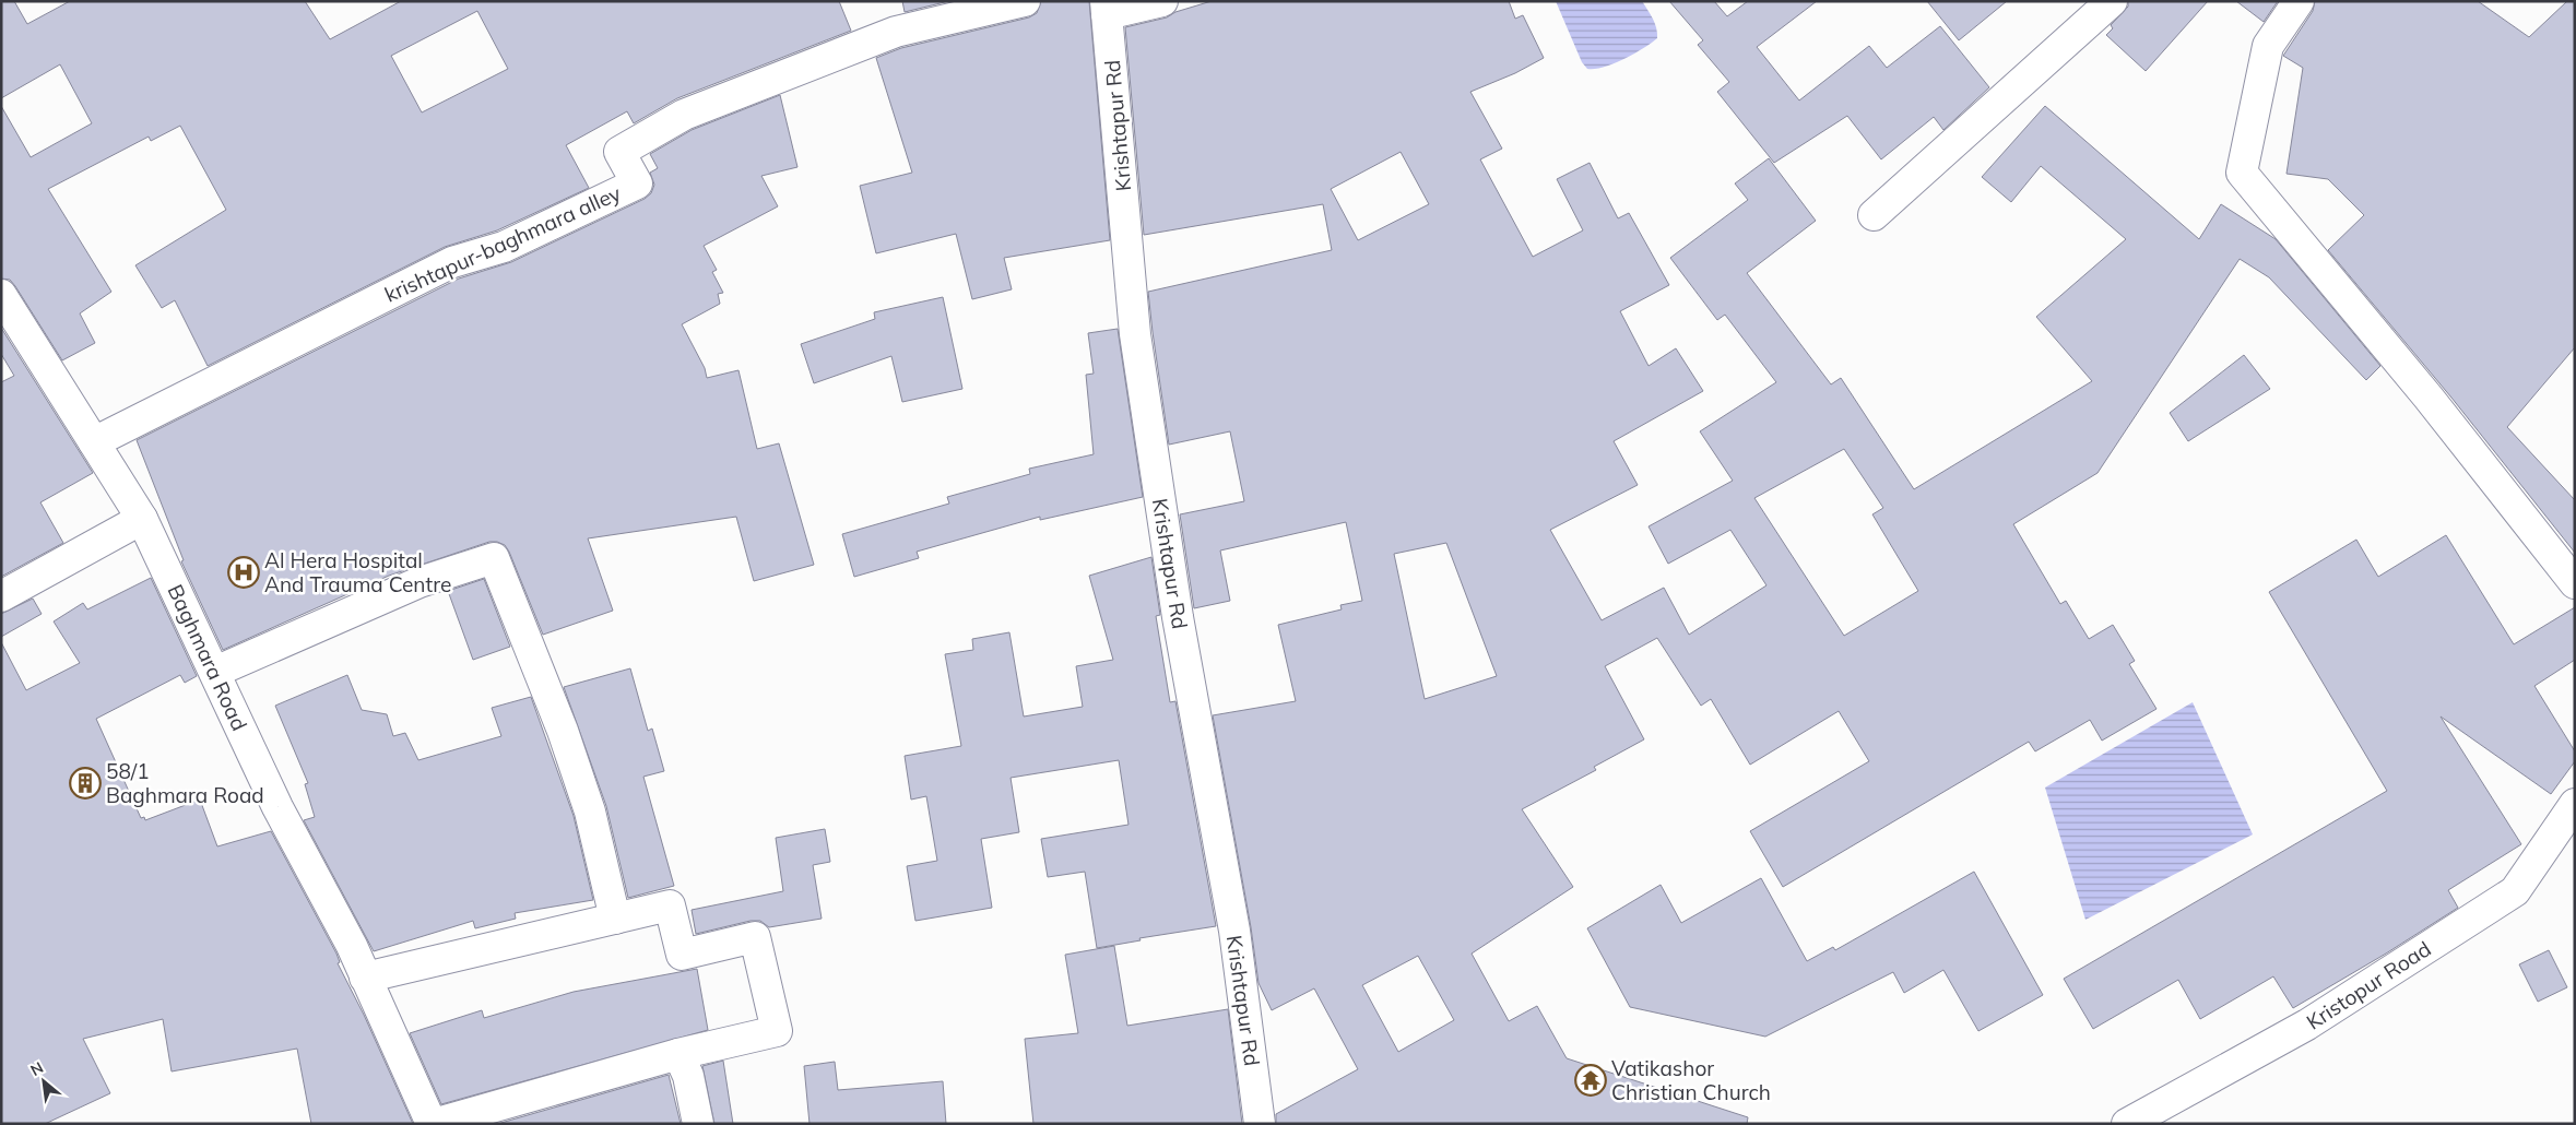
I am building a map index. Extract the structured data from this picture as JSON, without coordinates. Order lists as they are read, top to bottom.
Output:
{
  "streets": {
    "street": [
      "Krishtapur Rd",
      "krishtapur-baghmara alley",
      "Baghmara Road",
      "Kristopur Road"
    ]
  },
  "crossings": [
    ["krishtapur-baghmara alley", "Baghmara Road"]
  ],
  "places": {
    "hospital": ["Al Hera Hospital And Trauma Centre"],
    "building": ["58/1 Baghmara Road"],
    "temple": ["Vatikashor Christian Church"]
  },
  "north": "top left"
}
